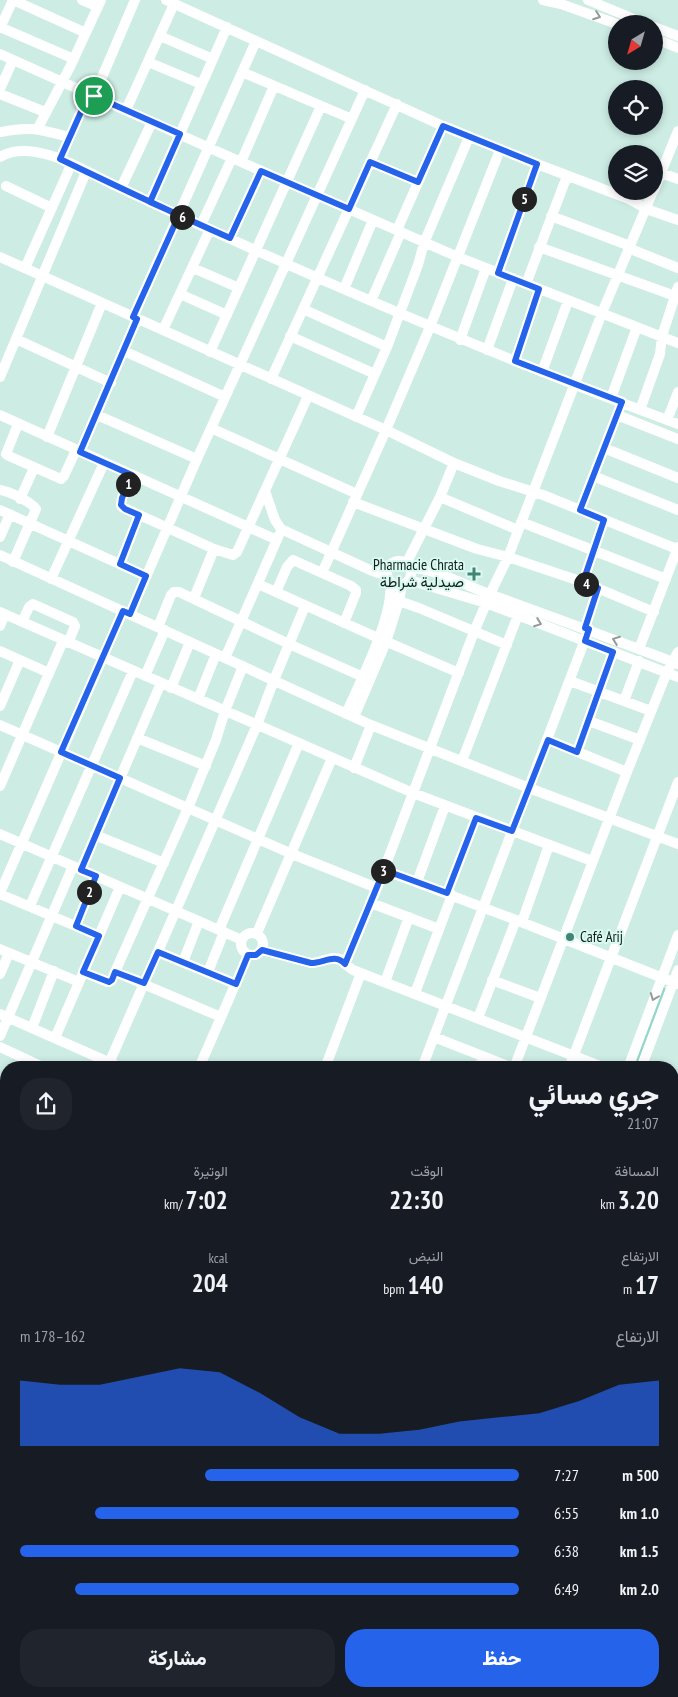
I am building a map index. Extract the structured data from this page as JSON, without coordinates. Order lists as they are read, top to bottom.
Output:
{
  "places": {
    "health": ["Pharmacie Chrata صيدلية شراطة"],
    "other": ["Café Arij"]
  },
  "north": "bottom left",
  "page": {
    "pins": [
      "5",
      "6",
      "1",
      "4",
      "3",
      "2"
    ],
    "heading": ["جري مسائي", "21:07"],
    "stats": [
      ["المسافة", "3.20 km"],
      ["الوقت", "22:30"],
      ["الوتيرة", "7:02 /km"],
      ["الارتفاع", "17 m"],
      ["النبض", "140 bpm"],
      ["kcal", "204"]
    ],
    "chart": ["الارتفاع", "162–178 m"],
    "list": [
      {
        "name": "500 m",
        "note": "7:27"
      },
      {
        "name": "1.0 km",
        "note": "6:55"
      },
      {
        "name": "1.5 km",
        "note": "6:38"
      },
      {
        "name": "2.0 km",
        "note": "6:49"
      }
    ],
    "buttons": ["حفظ", "مشاركة"]
  }
}
